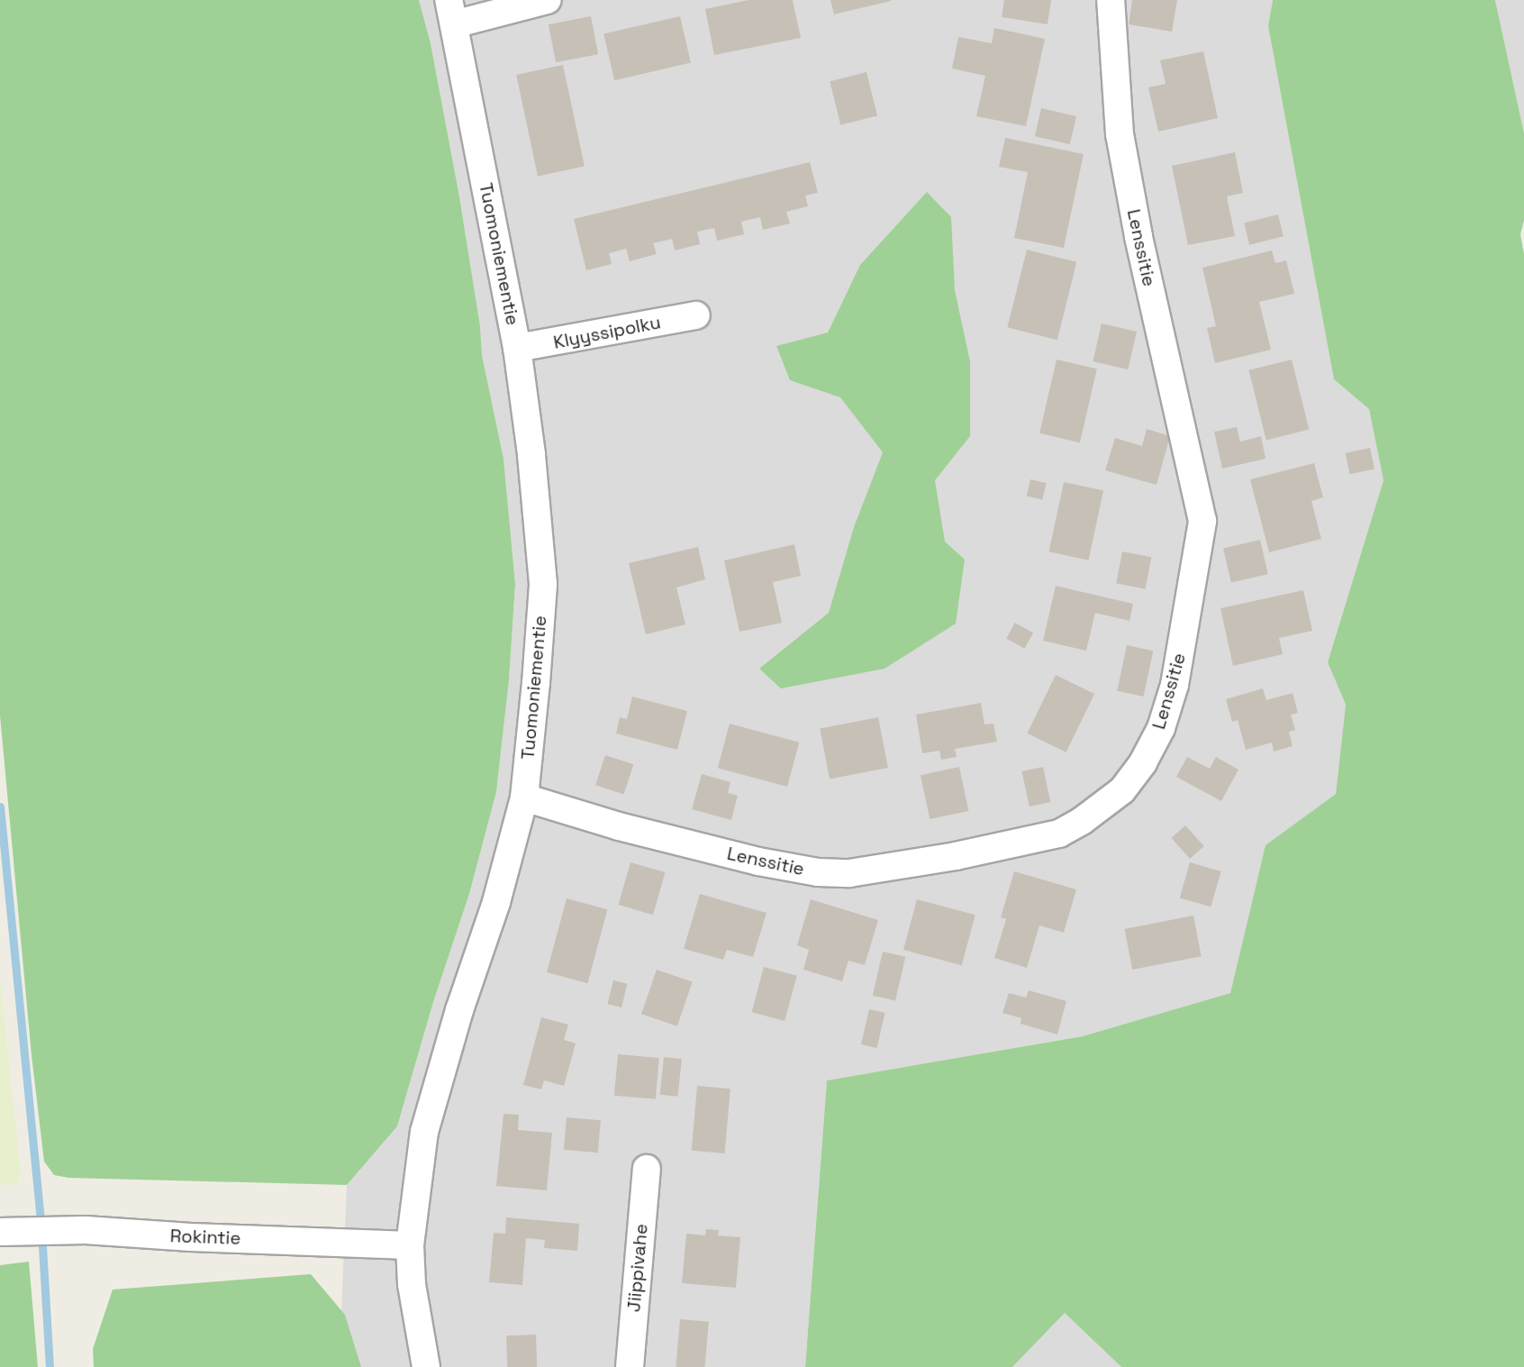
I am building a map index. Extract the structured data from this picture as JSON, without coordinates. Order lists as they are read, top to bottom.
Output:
{
  "streets": {
    "street": [
      "Lenssitie",
      "Tuomoniementie",
      "Klyyssipolku",
      "Rokintie",
      "Jiippivahe"
    ]
  },
  "crossings": [
    ["Lenssitie", "Tuomoniementie"],
    ["Tuomoniementie", "Klyyssipolku"],
    ["Tuomoniementie", "Rokintie"]
  ]
}
